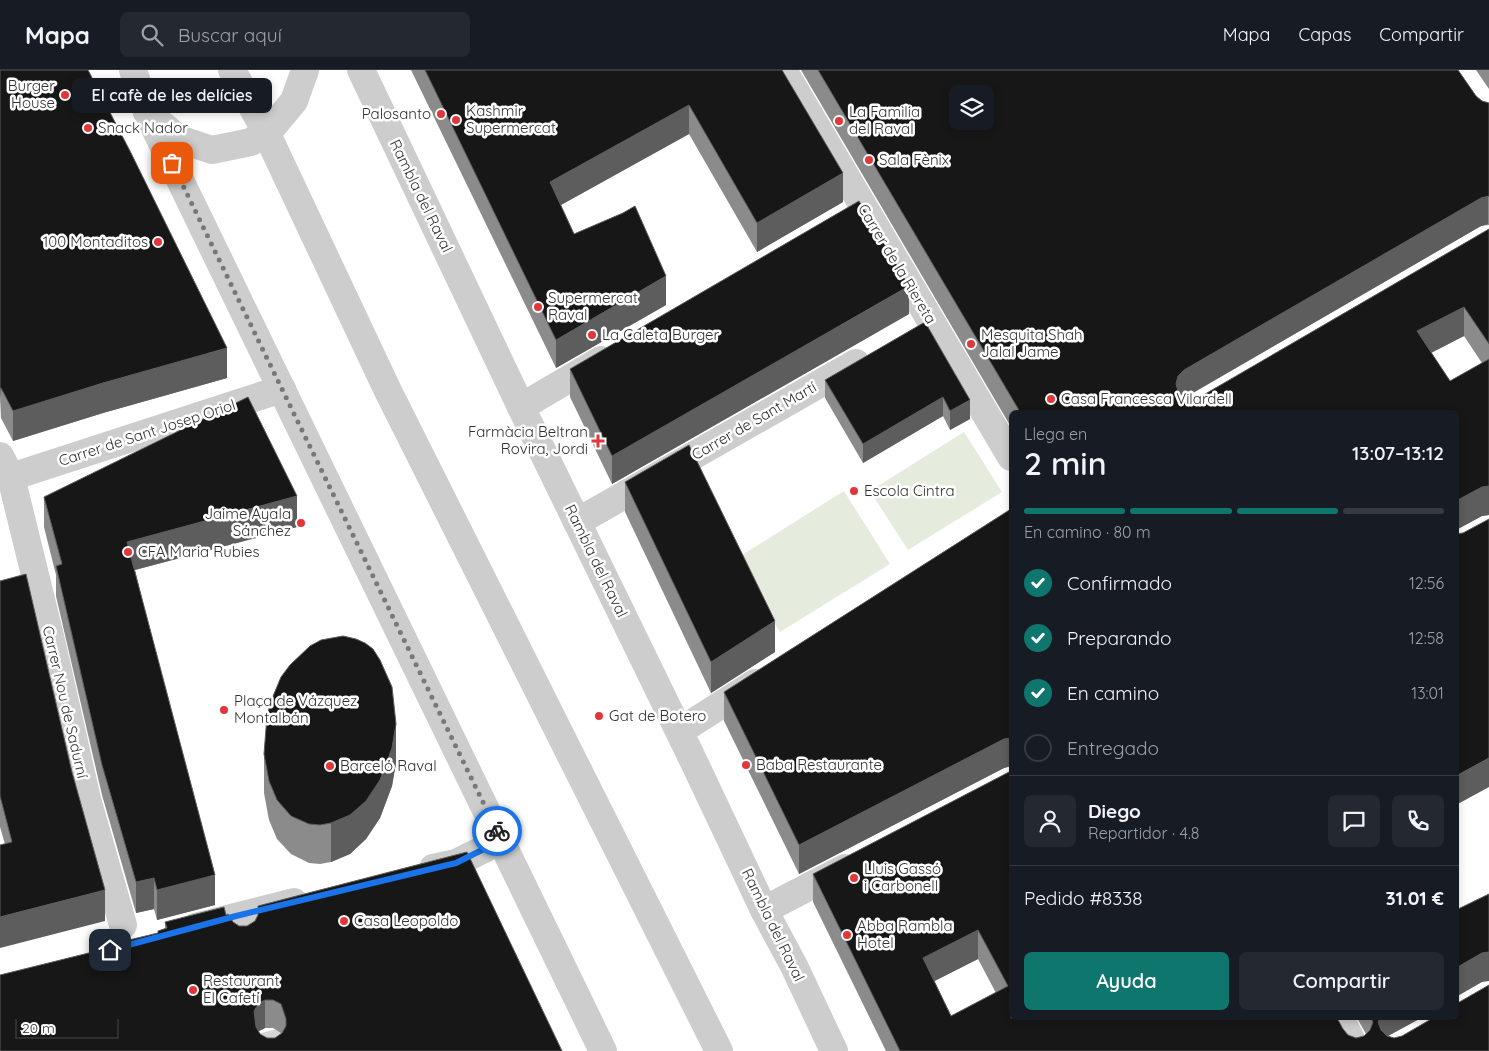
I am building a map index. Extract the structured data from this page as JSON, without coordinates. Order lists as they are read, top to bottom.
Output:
{
  "streets": {
    "street": [
      "Rambla del Raval",
      "Carrer de la Riereta",
      "Carrer de Sant Martí",
      "Carrer de Sant Josep Oriol",
      "Carrer Nou de Sadurní"
    ]
  },
  "crossings": [
    ["Rambla del Raval", "Carrer de Sant Martí"],
    ["Carrer de Sant Josep Oriol", "Carrer Nou de Sadurní"]
  ],
  "places": {
    "other": [
      "Burger House",
      "Palosanto",
      "Kashmir Supermercat",
      "La Familia del Raval",
      "Snack Nador",
      "Sala Fènix",
      "El cafè de les delícies",
      "100 Montaditos",
      "Supermercat Raval",
      "La Caleta Burger",
      "Mesquita Shah Jalal Jame",
      "Casa Francesca Vilardell",
      "Escola Cintra",
      "Jaime Ayala Sánchez",
      "CFA Maria Rubies",
      "Plaça de Vázquez Montalbán",
      "Gat de Botero",
      "Baba Restaurante",
      "Barceló Raval",
      "Lluis Gassó i Carbonell",
      "Casa Leopoldo",
      "Abba Rambla Hotel",
      "Restaurant El Cafetí"
    ],
    "health": ["Farmàcia Beltran Rovira, Jordi"]
  },
  "scale_bar": "20 m",
  "page": {
    "header": "Mapa",
    "search": "Buscar aquí",
    "nav": ["Mapa", "Capas", "Compartir"],
    "bubble": "El cafè de les delícies",
    "heading": ["2 min", "Llega en", "13:07–13:12"],
    "panel": [
      "Diego",
      "Repartidor · 4.8",
      "Pedido #8338",
      "31.01 €"
    ],
    "bar": "En camino · 80 m",
    "list": [
      ["Confirmado", "12:56"],
      ["Preparando", "12:58"],
      ["En camino", "13:01"],
      "Entregado"
    ],
    "buttons": ["Ayuda", "Compartir"],
    "scale": "20 m"
  }
}
